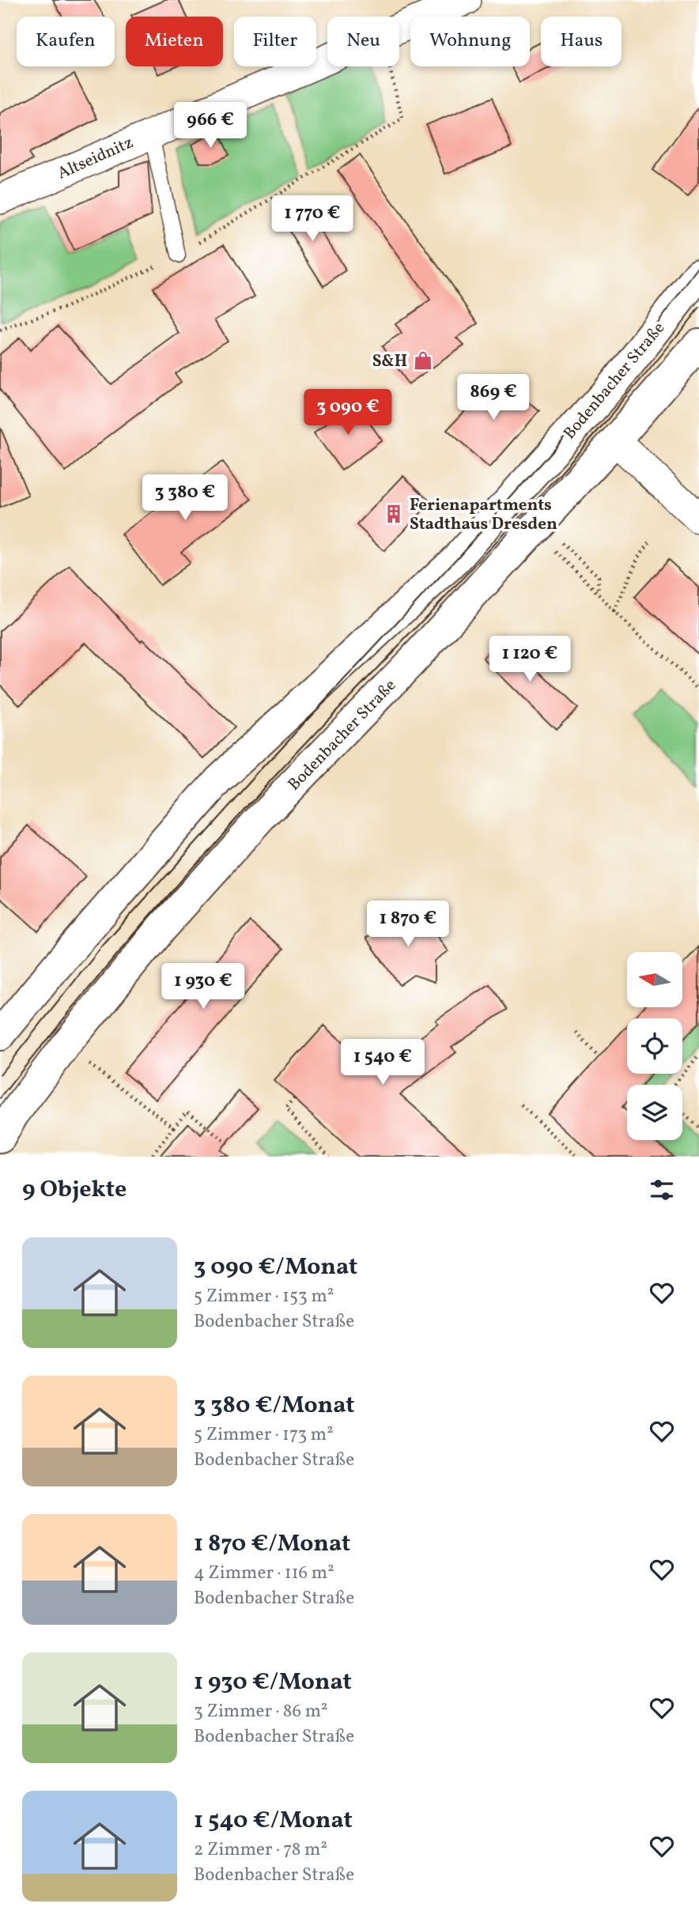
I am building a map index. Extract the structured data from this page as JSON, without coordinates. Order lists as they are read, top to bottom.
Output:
{
  "streets": {
    "street": ["Altseidnitz", "Bodenbacher Straße"]
  },
  "places": {
    "shop": ["S&H"],
    "building": ["Ferienapartments Stadthaus Dresden"]
  },
  "north": "left",
  "page": {
    "chip": [
      "Kaufen",
      "Mieten",
      "Filter",
      "Neu",
      "Wohnung",
      "Haus"
    ],
    "price": [
      "966 €",
      "1 770 €",
      "869 €",
      "3 090 €",
      "3 380 €",
      "1 120 €",
      "1 870 €",
      "1 930 €",
      "1 540 €"
    ],
    "heading": "9 Objekte",
    "list": [
      {
        "name": "3 090 €/Monat",
        "note": "5 Zimmer · 153 m² · Bodenbacher Straße"
      },
      {
        "name": "3 380 €/Monat",
        "note": "5 Zimmer · 173 m² · Bodenbacher Straße"
      },
      {
        "name": "1 870 €/Monat",
        "note": "4 Zimmer · 116 m² · Bodenbacher Straße"
      },
      {
        "name": "1 930 €/Monat",
        "note": "3 Zimmer · 86 m² · Bodenbacher Straße"
      },
      {
        "name": "1 540 €/Monat",
        "note": "2 Zimmer · 78 m² · Bodenbacher Straße"
      }
    ]
  }
}
